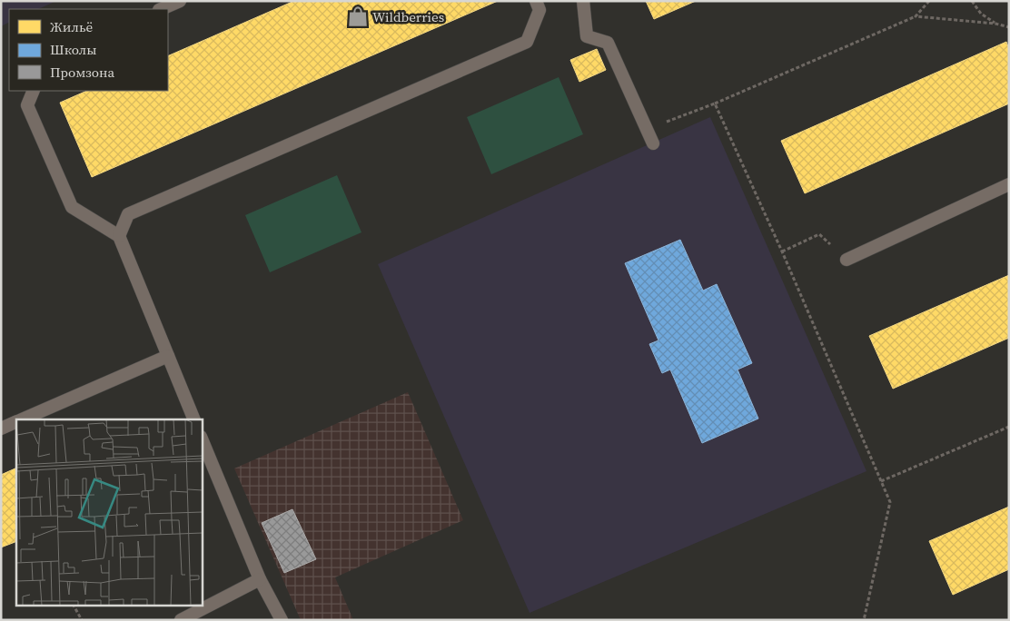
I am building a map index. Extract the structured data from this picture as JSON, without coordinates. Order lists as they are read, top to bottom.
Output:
{
  "places": {
    "shop": ["Wildberries"]
  },
  "legend": ["Жильё", "Школы", "Промзона"]
}
